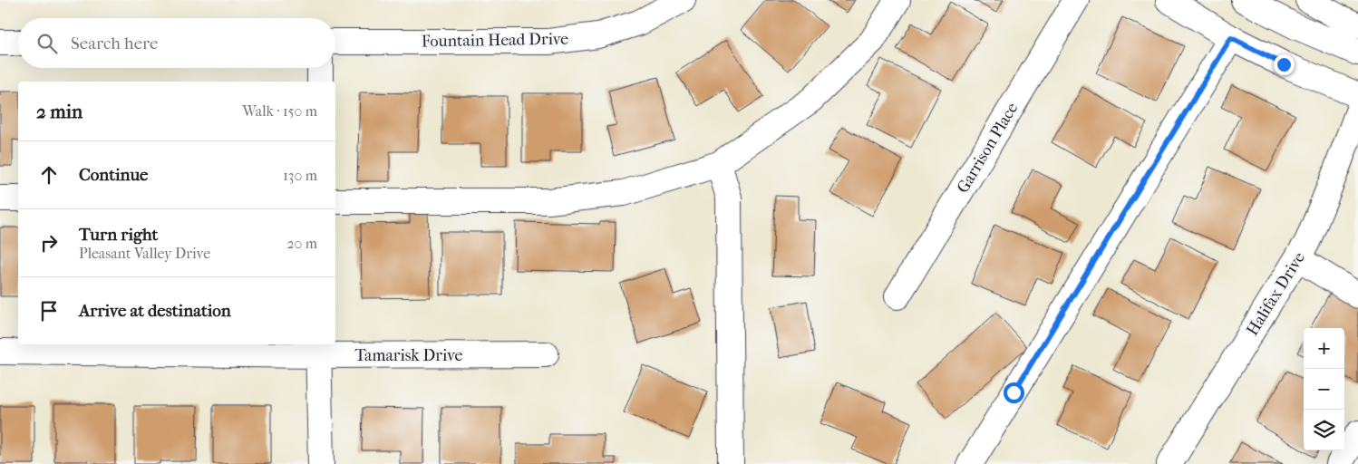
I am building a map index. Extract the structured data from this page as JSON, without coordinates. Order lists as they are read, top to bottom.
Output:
{
  "streets": {
    "street": [
      "Fountain Head Drive",
      "Garrison Place",
      "Halifax Drive",
      "Tamarisk Drive"
    ]
  },
  "page": {
    "search": "Search here",
    "heading": ["2 min", "Walk · 150 m"],
    "list": [
      ["Continue", "130 m"],
      ["Turn right", "Pleasant Valley Drive", "20 m"],
      "Arrive at destination"
    ],
    "map_buttons": ["+", "−"]
  }
}
